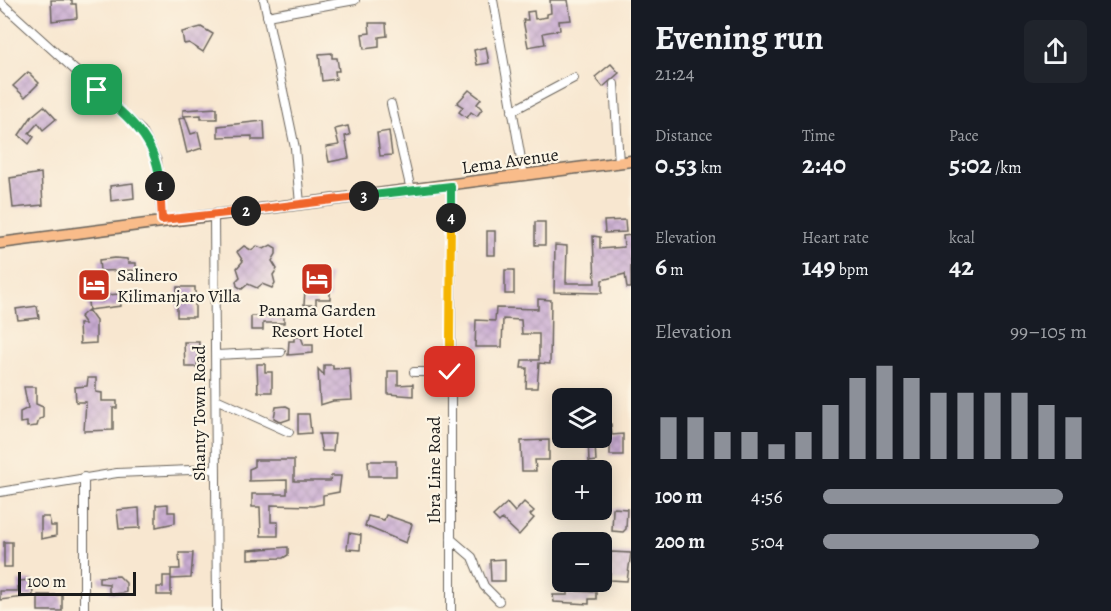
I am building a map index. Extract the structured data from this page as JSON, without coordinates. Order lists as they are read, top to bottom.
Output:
{
  "streets": {
    "main road": ["Lema Avenue"],
    "street": ["Shanty Town Road", "Ibra Line Road"]
  },
  "crossings": [
    ["Lema Avenue", "Shanty Town Road"],
    ["Lema Avenue", "Ibra Line Road"]
  ],
  "places": {
    "hotel": ["Panama Garden Resort Hotel", "Salinero Kilimanjaro Villa"]
  },
  "scale_bar": "100 m",
  "page": {
    "heading": ["Evening run", "21:24"],
    "stats": [
      ["Distance", "0.53 km"],
      ["Time", "2:40"],
      ["Pace", "5:02 /km"],
      ["Elevation", "6 m"],
      ["Heart rate", "149 bpm"],
      ["kcal", "42"]
    ],
    "pins": [
      "1",
      "3",
      "2",
      "4"
    ],
    "chart": ["Elevation", "99–105 m"],
    "map_buttons": ["+", "−"],
    "list": [
      {
        "name": "100 m",
        "note": "4:56"
      },
      {
        "name": "200 m",
        "note": "5:04"
      }
    ],
    "scale": "100 m"
  }
}
